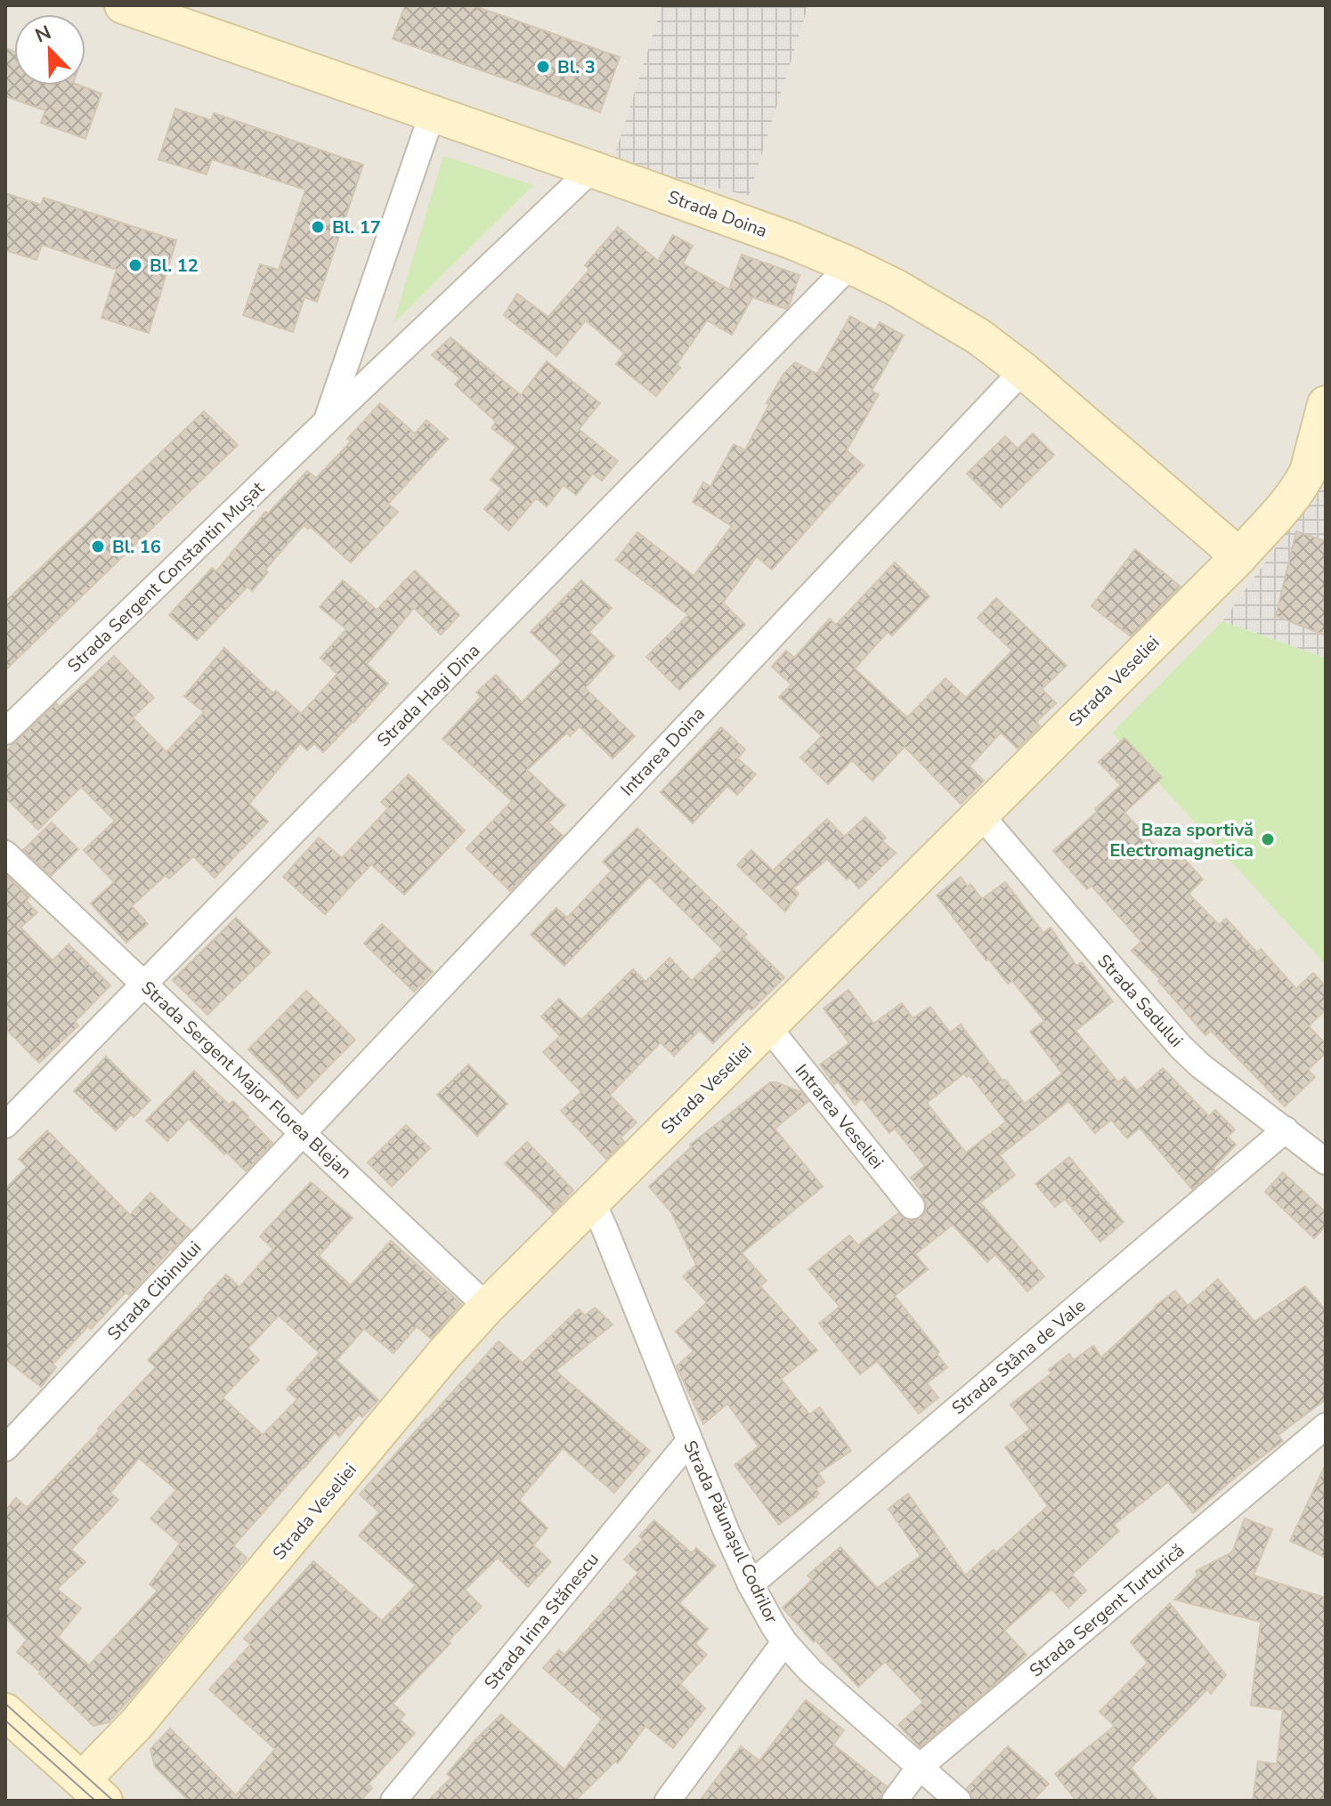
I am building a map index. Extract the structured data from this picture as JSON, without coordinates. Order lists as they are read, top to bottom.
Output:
{
  "streets": {
    "street": [
      "Strada Doina",
      "Strada Sergent Constantin Mușat",
      "Strada Veseliei",
      "Strada Hagi Dina",
      "Intrarea Doina",
      "Strada Sadului",
      "Strada Sergent Major Florea Blejan",
      "Intrarea Veseliei",
      "Strada Cibinului",
      "Strada Stâna de Vale",
      "Strada Păunașul Codrilor",
      "Strada Sergent Turturică",
      "Strada Irina Stănescu"
    ]
  },
  "crossings": [
    ["Strada Doina", "Strada Sergent Constantin Mușat"],
    ["Strada Doina", "Strada Veseliei"],
    ["Strada Doina", "Strada Hagi Dina"],
    ["Strada Doina", "Intrarea Doina"],
    ["Strada Veseliei", "Strada Sadului"],
    ["Strada Veseliei", "Strada Sergent Major Florea Blejan"],
    ["Strada Veseliei", "Intrarea Veseliei"],
    ["Strada Veseliei", "Strada Păunașul Codrilor"],
    ["Strada Hagi Dina", "Strada Sergent Major Florea Blejan"],
    ["Intrarea Doina", "Strada Sergent Major Florea Blejan"],
    ["Intrarea Doina", "Strada Cibinului"],
    ["Strada Sadului", "Strada Stâna de Vale"],
    ["Strada Sergent Major Florea Blejan", "Strada Cibinului"],
    ["Strada Stâna de Vale", "Strada Păunașul Codrilor"],
    ["Strada Păunașul Codrilor", "Strada Sergent Turturică"],
    ["Strada Păunașul Codrilor", "Strada Irina Stănescu"]
  ],
  "places": [
    "Bl. 3",
    "Bl. 17",
    "Bl. 12",
    "Bl. 16",
    "Baza sportivă Electromagnetica"
  ],
  "north": "top left"
}
